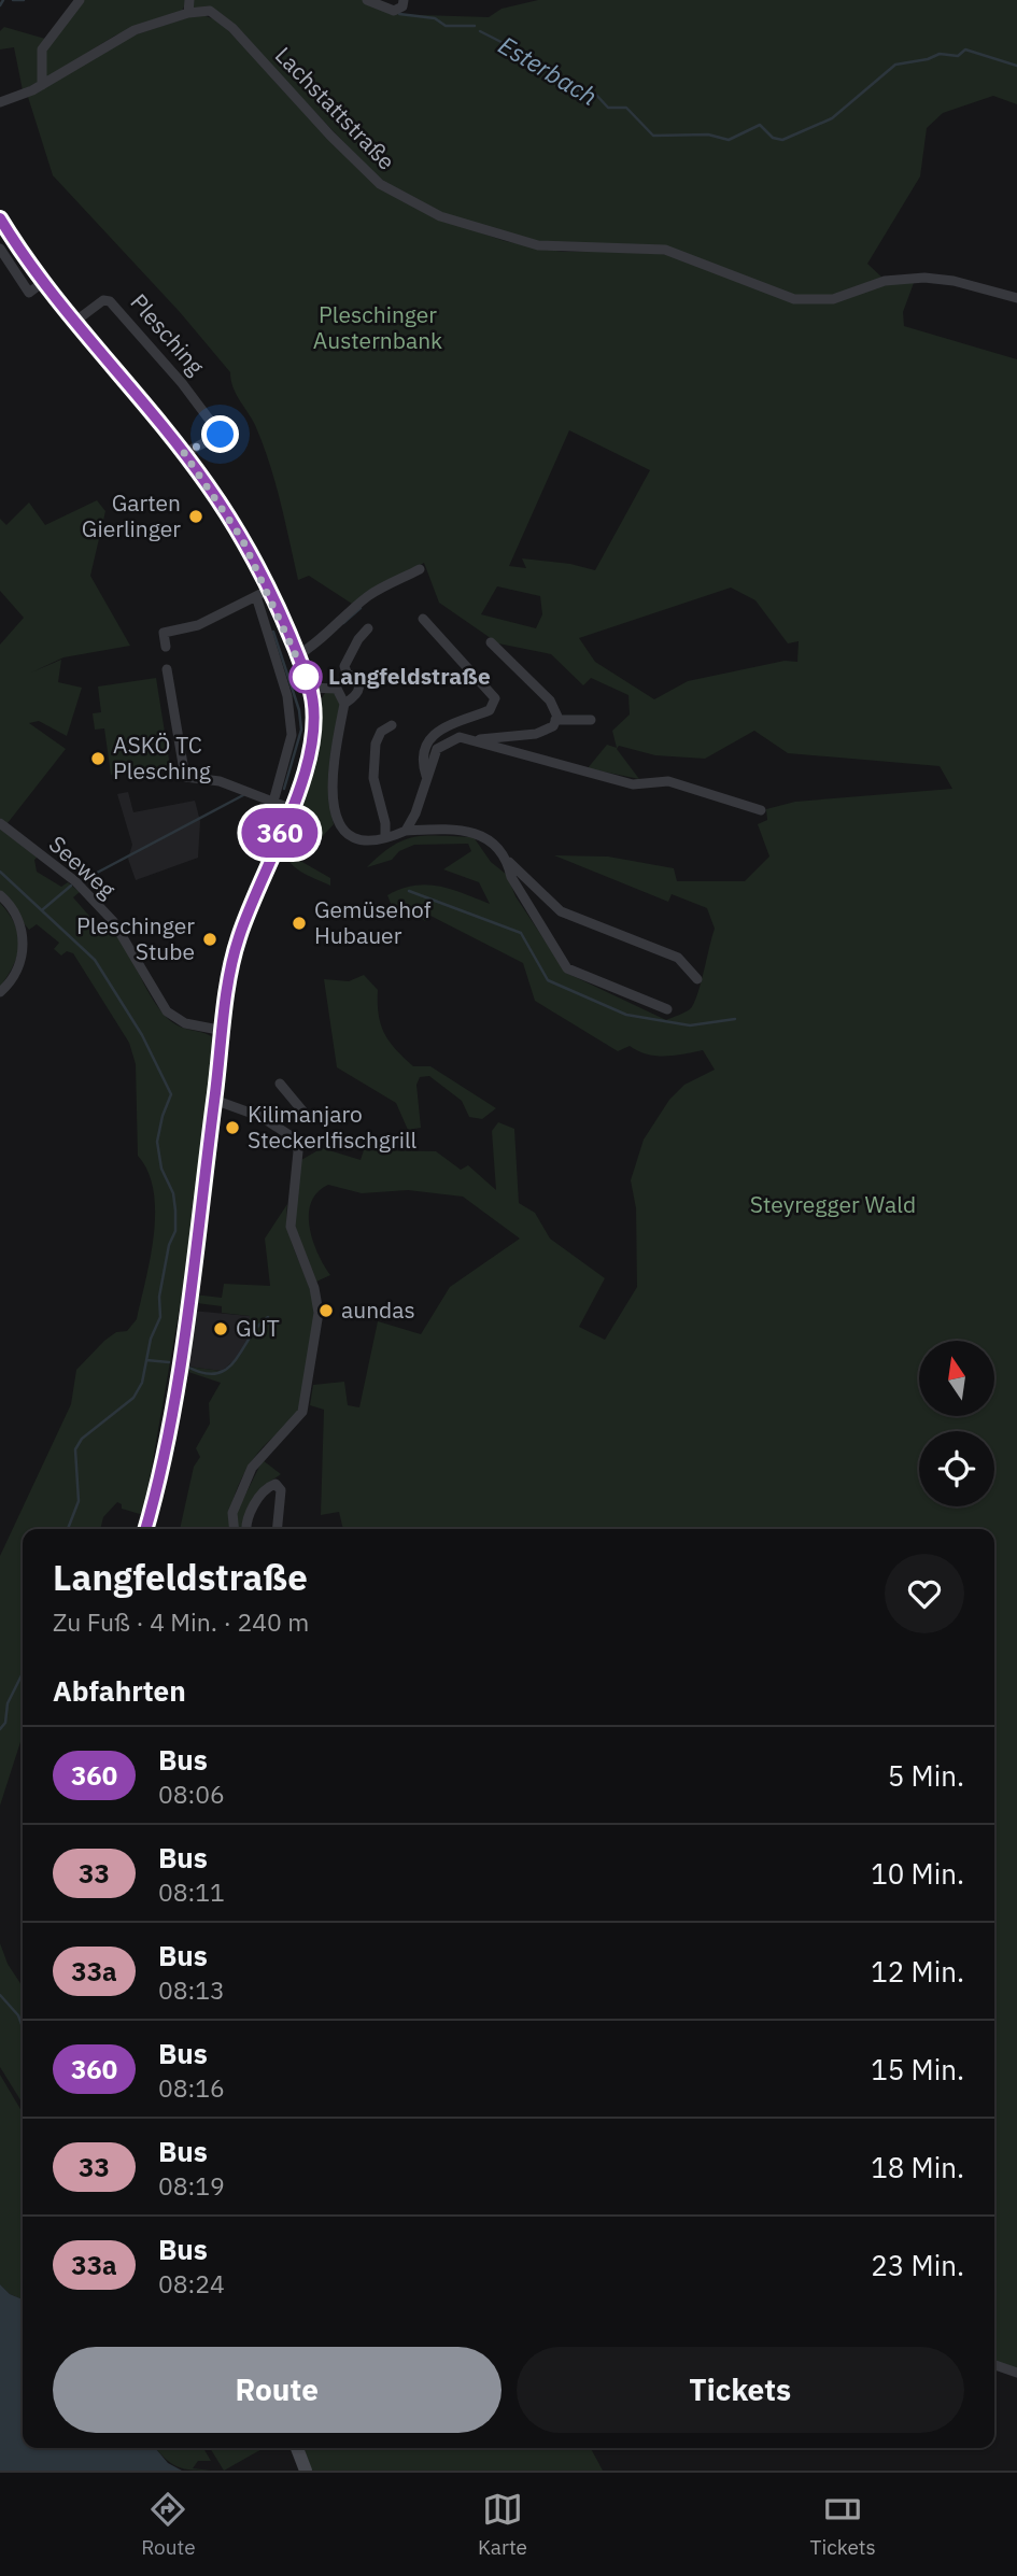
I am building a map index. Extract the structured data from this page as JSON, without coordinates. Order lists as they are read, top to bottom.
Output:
{
  "streets": {
    "street": ["Lachstattstraße", "Plesching", "Seeweg"]
  },
  "water": ["Esterbach"],
  "parks": ["Pleschinger Austernbank", "Steyregger Wald"],
  "places": [
    "Garten Gierlinger",
    "Langfeldstraße",
    "ASKÖ TC Plesching",
    "Gemüsehof Hubauer",
    "Pleschinger Stube",
    "Kilimanjaro Steckerlfischgrill",
    "aundas",
    "GUT"
  ],
  "lines": ["bus line 360"],
  "north": "top",
  "page": {
    "on_map": "360",
    "heading": [
      ["Langfeldstraße", "Zu Fuß · 4 Min. · 240 m"],
      "Abfahrten"
    ],
    "list": [
      {
        "mark": "360",
        "name": "Bus",
        "note": "08:06",
        "value": "5 Min."
      },
      {
        "mark": "33",
        "name": "Bus",
        "note": "08:11",
        "value": "10 Min."
      },
      {
        "mark": "33a",
        "name": "Bus",
        "note": "08:13",
        "value": "12 Min."
      },
      {
        "mark": "360",
        "name": "Bus",
        "note": "08:16",
        "value": "15 Min."
      },
      {
        "mark": "33",
        "name": "Bus",
        "note": "08:19",
        "value": "18 Min."
      },
      {
        "mark": "33a",
        "name": "Bus",
        "note": "08:24",
        "value": "23 Min."
      }
    ],
    "buttons": ["Route", "Tickets"],
    "tabs": ["Route", "Karte", "Tickets"]
  }
}
